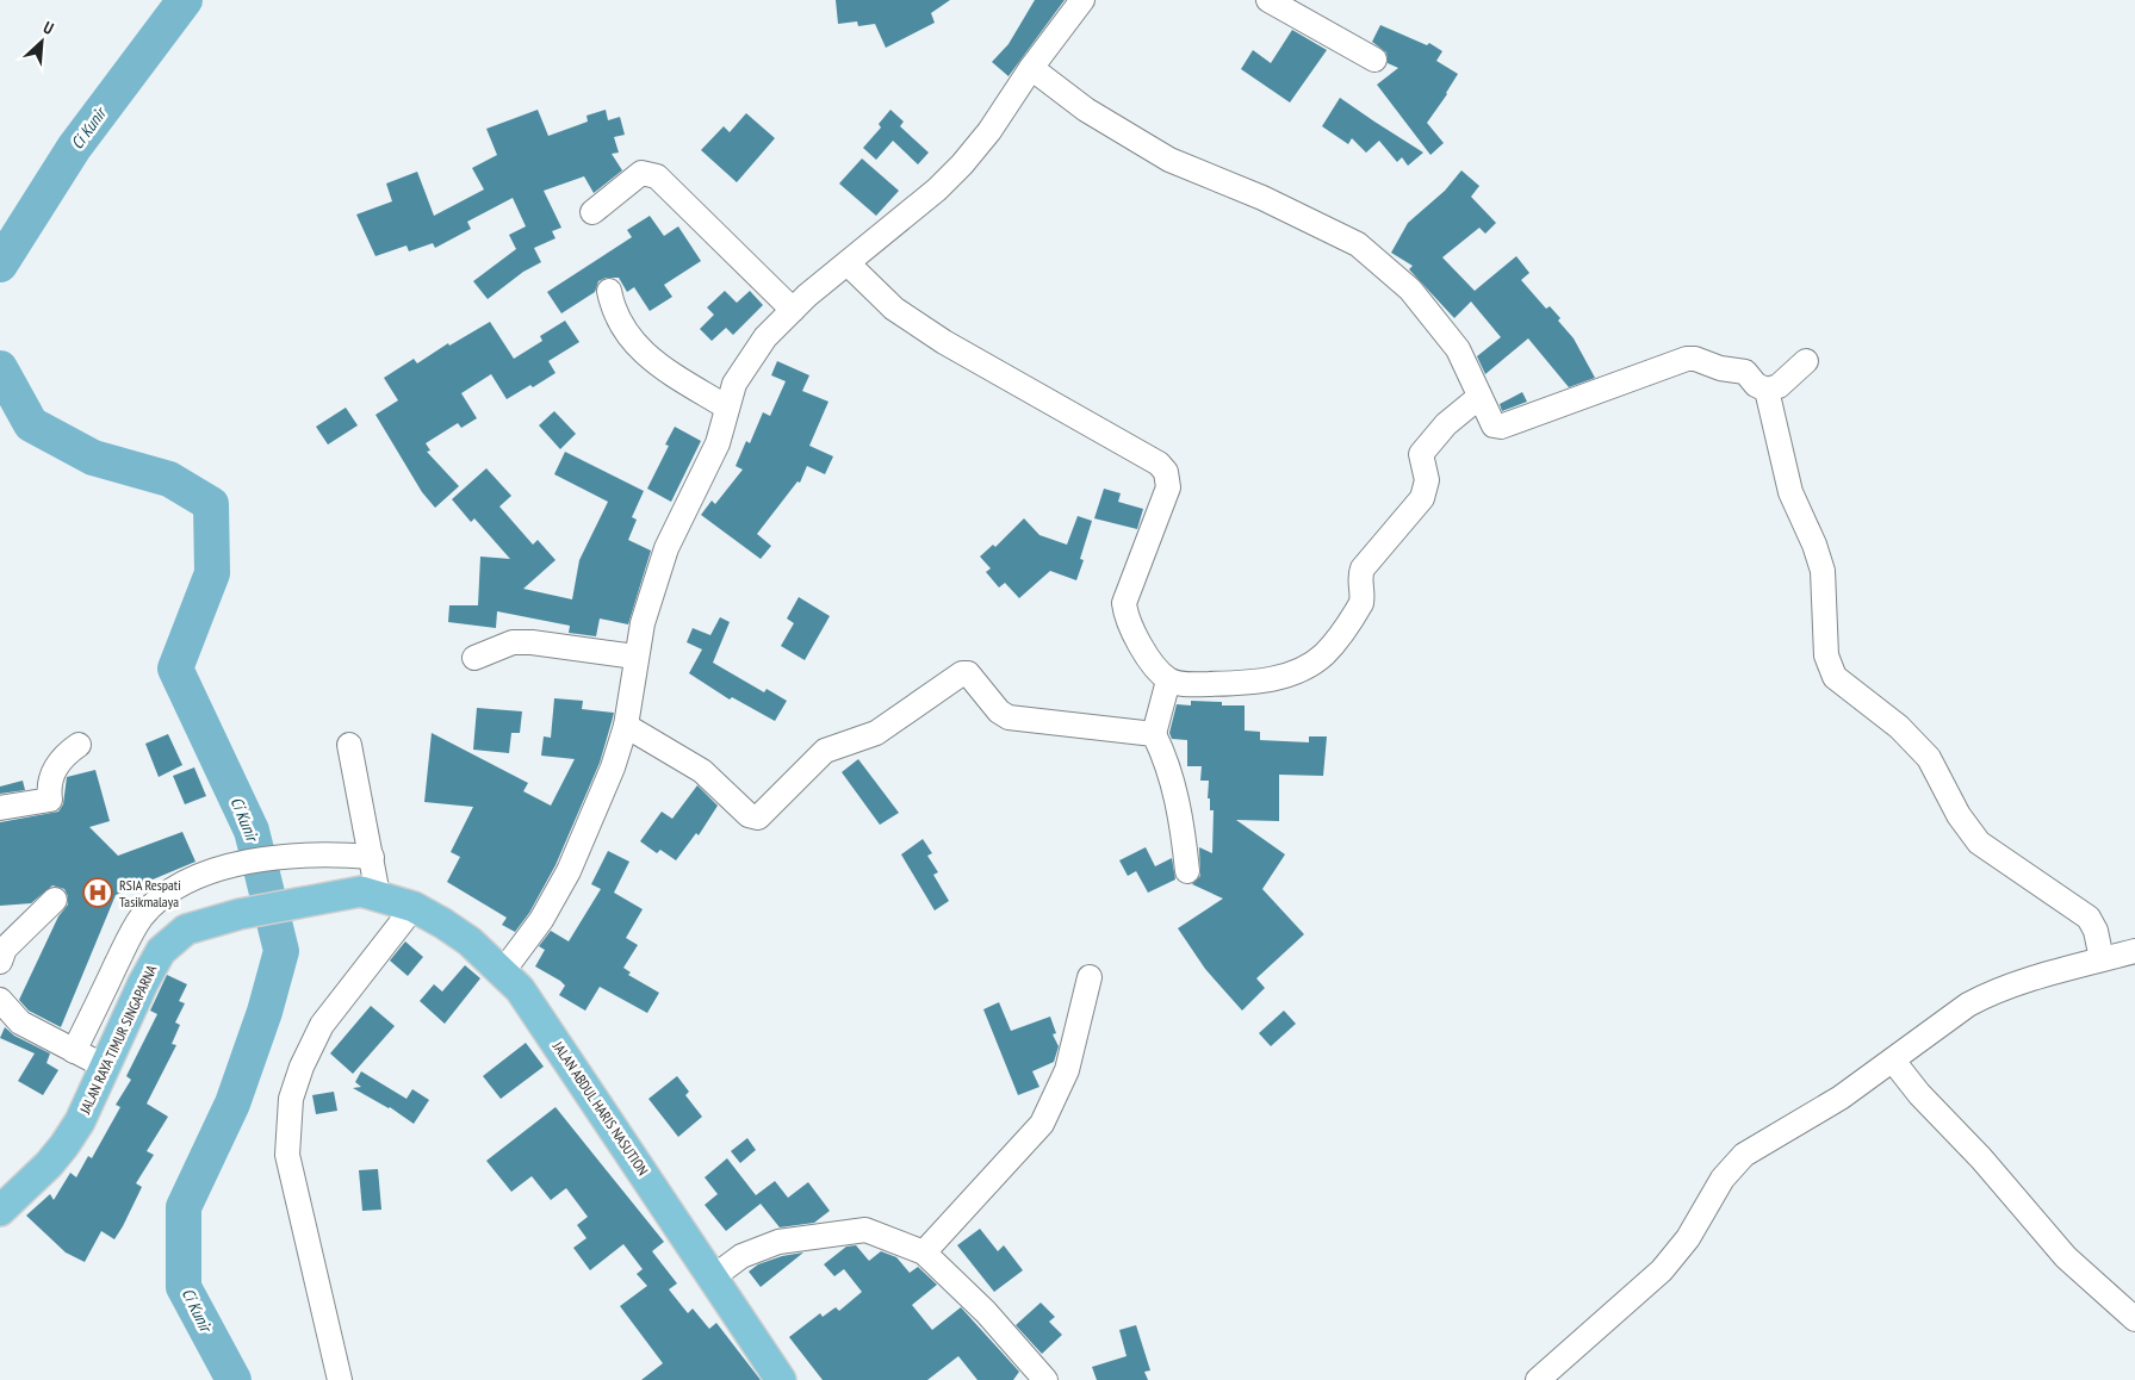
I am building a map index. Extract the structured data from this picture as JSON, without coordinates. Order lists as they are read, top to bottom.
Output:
{
  "streets": {
    "main road": ["JALAN RAYA TIMUR SINGAPARNA", "JALAN ABDUL HARIS NASUTION"]
  },
  "crossings": [
    ["JALAN RAYA TIMUR SINGAPARNA", "JALAN ABDUL HARIS NASUTION"]
  ],
  "water": ["Ci Kunir"],
  "places": {
    "hospital": ["RSIA Respati Tasikmalaya"]
  },
  "north": "top right"
}
